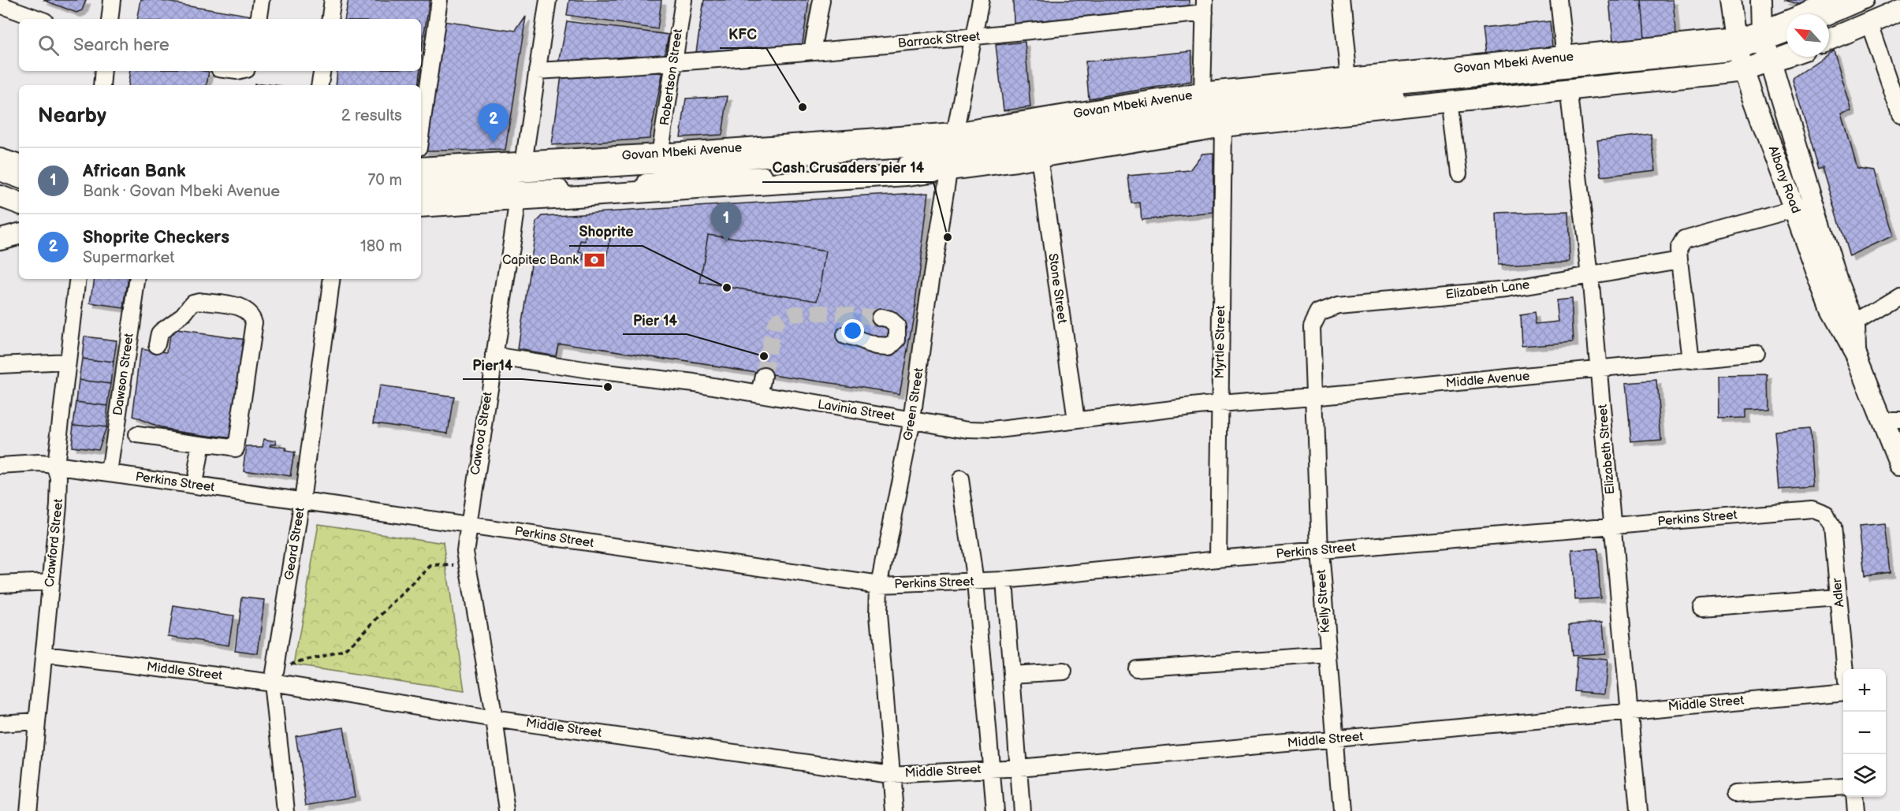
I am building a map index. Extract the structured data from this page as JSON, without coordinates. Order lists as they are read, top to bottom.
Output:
{
  "streets": {
    "main road": ["Govan Mbeki Avenue", "Albany Road"],
    "street": [
      "Barrack Street",
      "Robertson Street",
      "Stone Street",
      "Elizabeth Lane",
      "Myrtle Street",
      "Dawson Street",
      "Middle Avenue",
      "Green Street",
      "Lavinia Street",
      "Cawood Street",
      "Elizabeth Street",
      "Perkins Street",
      "Crawford Street",
      "Geard Street",
      "Adler",
      "Kelly Street",
      "Middle Street"
    ]
  },
  "crossings": [
    ["Barrack Street", "Robertson Street"],
    ["Barrack Street", "Green Street"],
    ["Barrack Street", "Cawood Street"],
    ["Govan Mbeki Avenue", "Robertson Street"],
    ["Govan Mbeki Avenue", "Albany Road"],
    ["Govan Mbeki Avenue", "Stone Street"],
    ["Govan Mbeki Avenue", "Myrtle Street"],
    ["Govan Mbeki Avenue", "Green Street"],
    ["Govan Mbeki Avenue", "Cawood Street"],
    ["Govan Mbeki Avenue", "Elizabeth Street"],
    ["Stone Street", "Lavinia Street"],
    ["Elizabeth Lane", "Elizabeth Street"],
    ["Elizabeth Lane", "Kelly Street"],
    ["Myrtle Street", "Middle Avenue"],
    ["Myrtle Street", "Lavinia Street"],
    ["Myrtle Street", "Perkins Street"],
    ["Dawson Street", "Perkins Street"],
    ["Middle Avenue", "Lavinia Street"],
    ["Middle Avenue", "Elizabeth Street"],
    ["Middle Avenue", "Kelly Street"],
    ["Green Street", "Lavinia Street"],
    ["Green Street", "Perkins Street"],
    ["Green Street", "Middle Street"],
    ["Lavinia Street", "Cawood Street"],
    ["Cawood Street", "Perkins Street"],
    ["Cawood Street", "Middle Street"],
    ["Elizabeth Street", "Perkins Street"],
    ["Elizabeth Street", "Middle Street"],
    ["Perkins Street", "Crawford Street"],
    ["Perkins Street", "Geard Street"],
    ["Perkins Street", "Adler"],
    ["Perkins Street", "Kelly Street"],
    ["Crawford Street", "Middle Street"],
    ["Geard Street", "Middle Street"],
    ["Kelly Street", "Middle Street"]
  ],
  "places": {
    "other": [
      "KFC",
      "Cash Crusaders pier 14",
      "Shoprite",
      "Pier 14",
      "Pier14"
    ],
    "bank": ["Capitec Bank"]
  },
  "north": "top left",
  "page": {
    "search": "Search here",
    "heading": ["Nearby", "2 results"],
    "pins": ["2", "1"],
    "list": [
      {
        "mark": "1",
        "name": "African Bank",
        "note": "Bank · Govan Mbeki Avenue",
        "value": "70 m"
      },
      {
        "mark": "2",
        "name": "Shoprite Checkers",
        "note": "Supermarket",
        "value": "180 m"
      }
    ],
    "map_buttons": ["+", "−"]
  }
}
